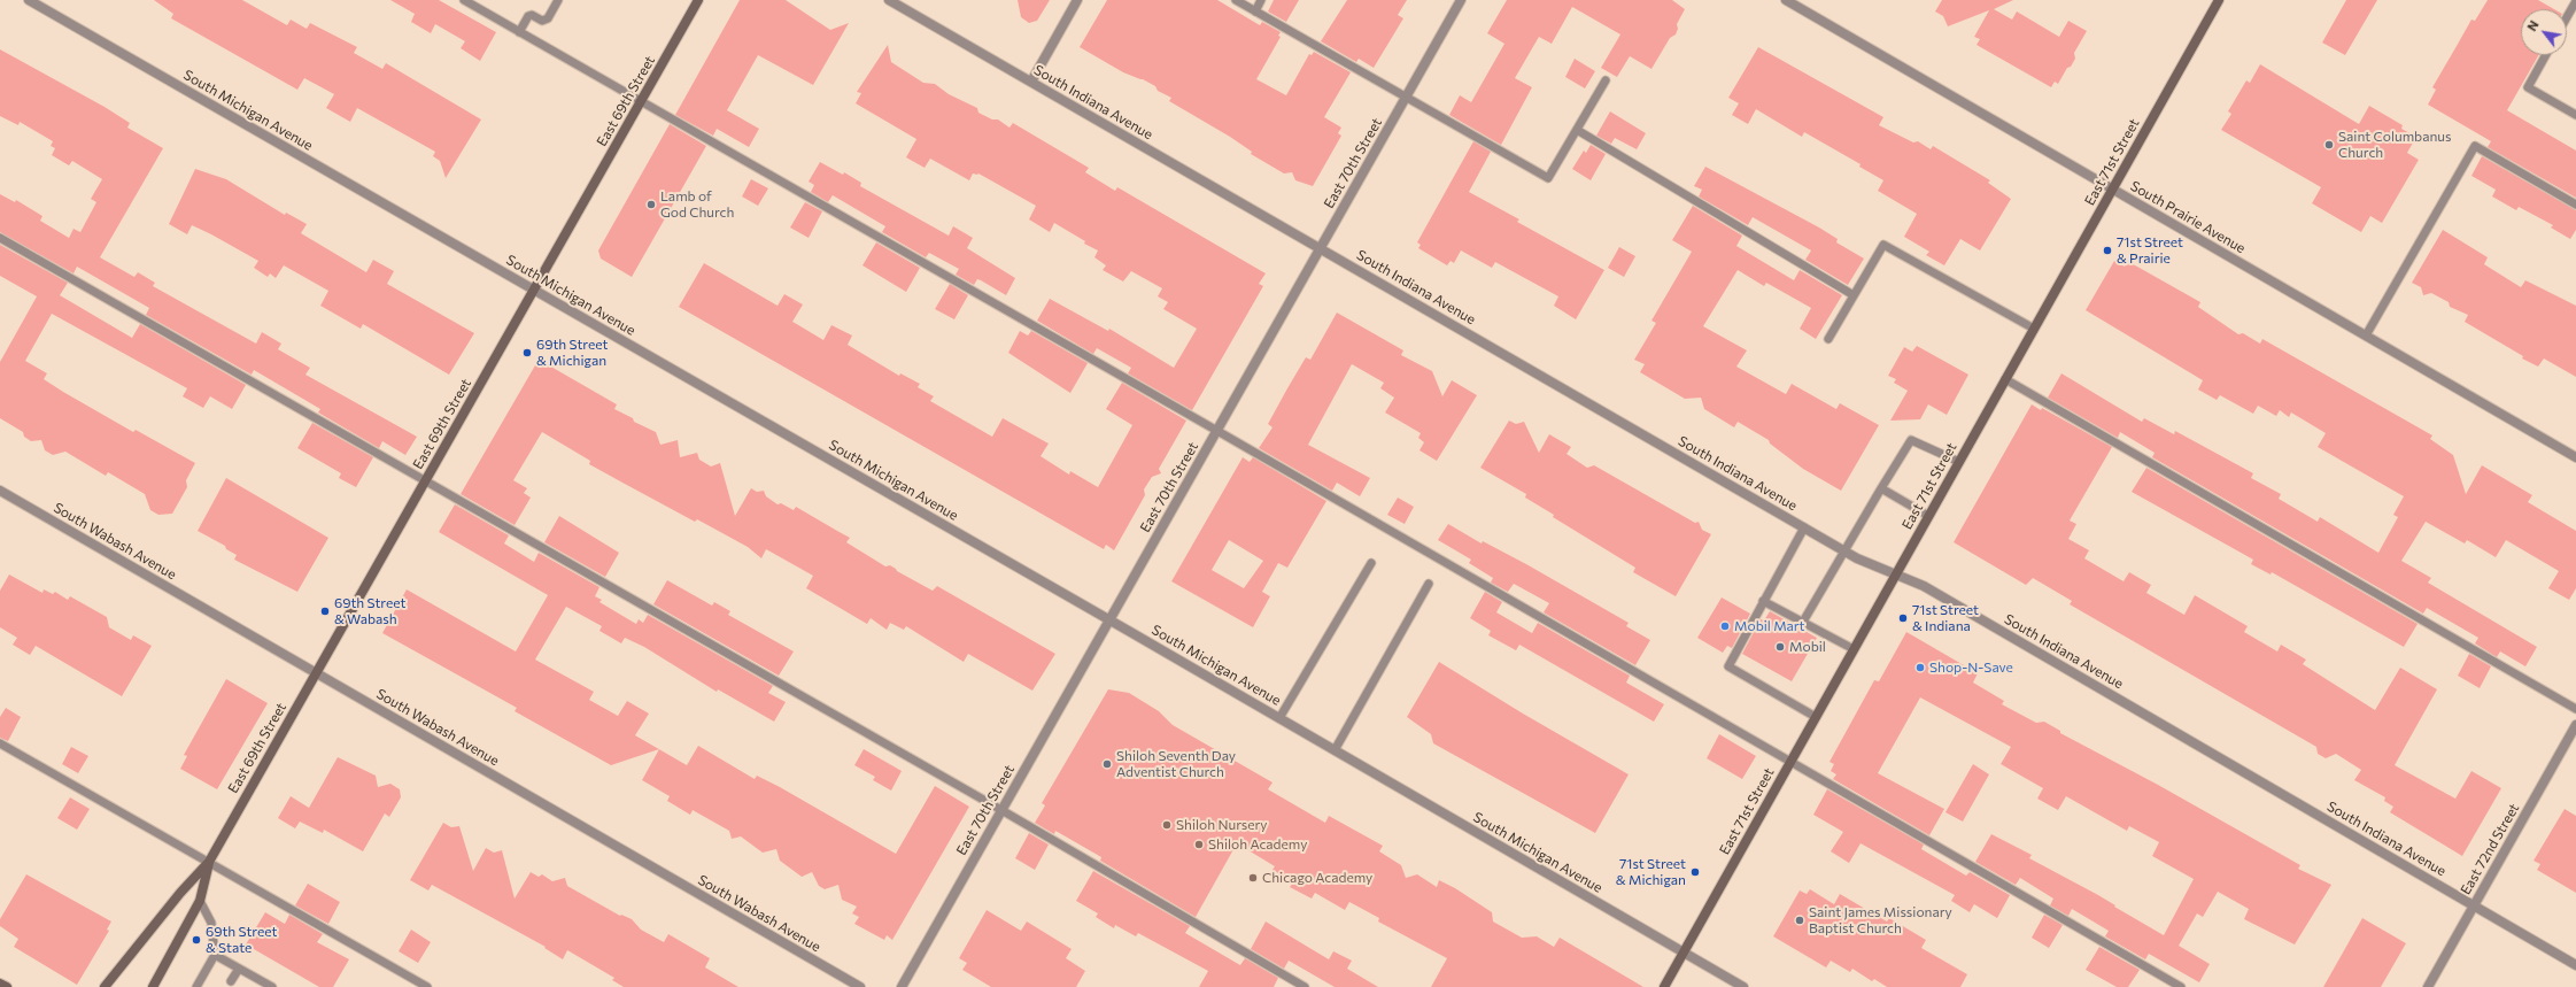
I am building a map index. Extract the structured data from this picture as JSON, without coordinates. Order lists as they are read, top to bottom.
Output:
{
  "streets": {
    "street": [
      "East 69th Street",
      "South Indiana Avenue",
      "South Michigan Avenue",
      "East 71st Street",
      "East 70th Street",
      "South Prairie Avenue",
      "South Wabash Avenue",
      "East 72nd Street"
    ]
  },
  "crossings": [
    ["East 69th Street", "South Michigan Avenue"],
    ["East 69th Street", "South Wabash Avenue"],
    ["South Indiana Avenue", "East 71st Street"],
    ["South Indiana Avenue", "East 70th Street"],
    ["South Indiana Avenue", "East 72nd Street"],
    ["South Michigan Avenue", "East 71st Street"],
    ["South Michigan Avenue", "East 70th Street"],
    ["East 71st Street", "South Prairie Avenue"]
  ],
  "places": [
    "Saint Columbanus Church",
    "Lamb of God Church",
    "71st Street & Prairie",
    "69th Street & Michigan",
    "69th Street & Wabash",
    "71st Street & Indiana",
    "Mobil Mart",
    "Mobil",
    "Shop-N-Save",
    "Shiloh Seventh Day Adventist Church",
    "Shiloh Nursery",
    "Shiloh Academy",
    "71st Street & Michigan",
    "Chicago Academy",
    "Saint James Missionary Baptist Church",
    "69th Street & State"
  ],
  "north": "top left"
}
